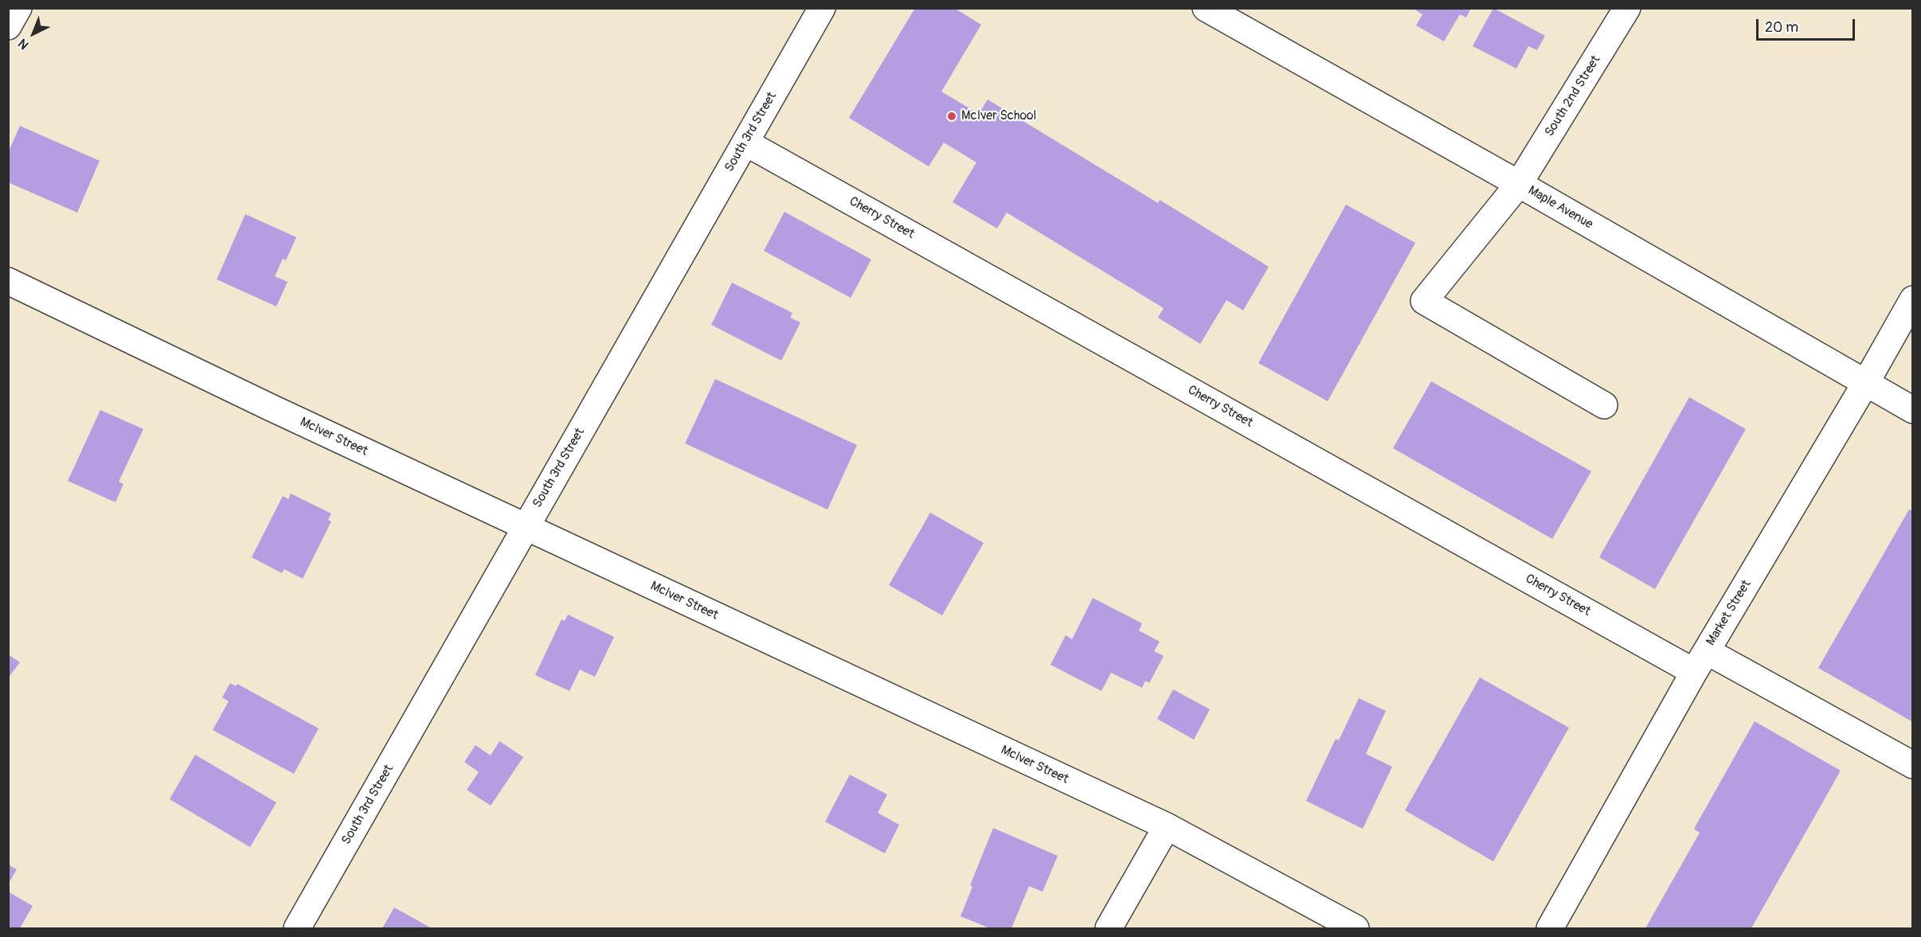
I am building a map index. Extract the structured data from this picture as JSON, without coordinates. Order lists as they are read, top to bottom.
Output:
{
  "streets": {
    "street": [
      "South 2nd Street",
      "South 3rd Street",
      "Maple Avenue",
      "Cherry Street",
      "McIver Street",
      "Market Street"
    ]
  },
  "crossings": [
    ["South 2nd Street", "Maple Avenue"],
    ["South 3rd Street", "Cherry Street"],
    ["South 3rd Street", "McIver Street"],
    ["Maple Avenue", "Market Street"],
    ["Cherry Street", "Market Street"]
  ],
  "places": ["McIver School"],
  "scale_bar": "20 m",
  "north": "bottom left"
}
